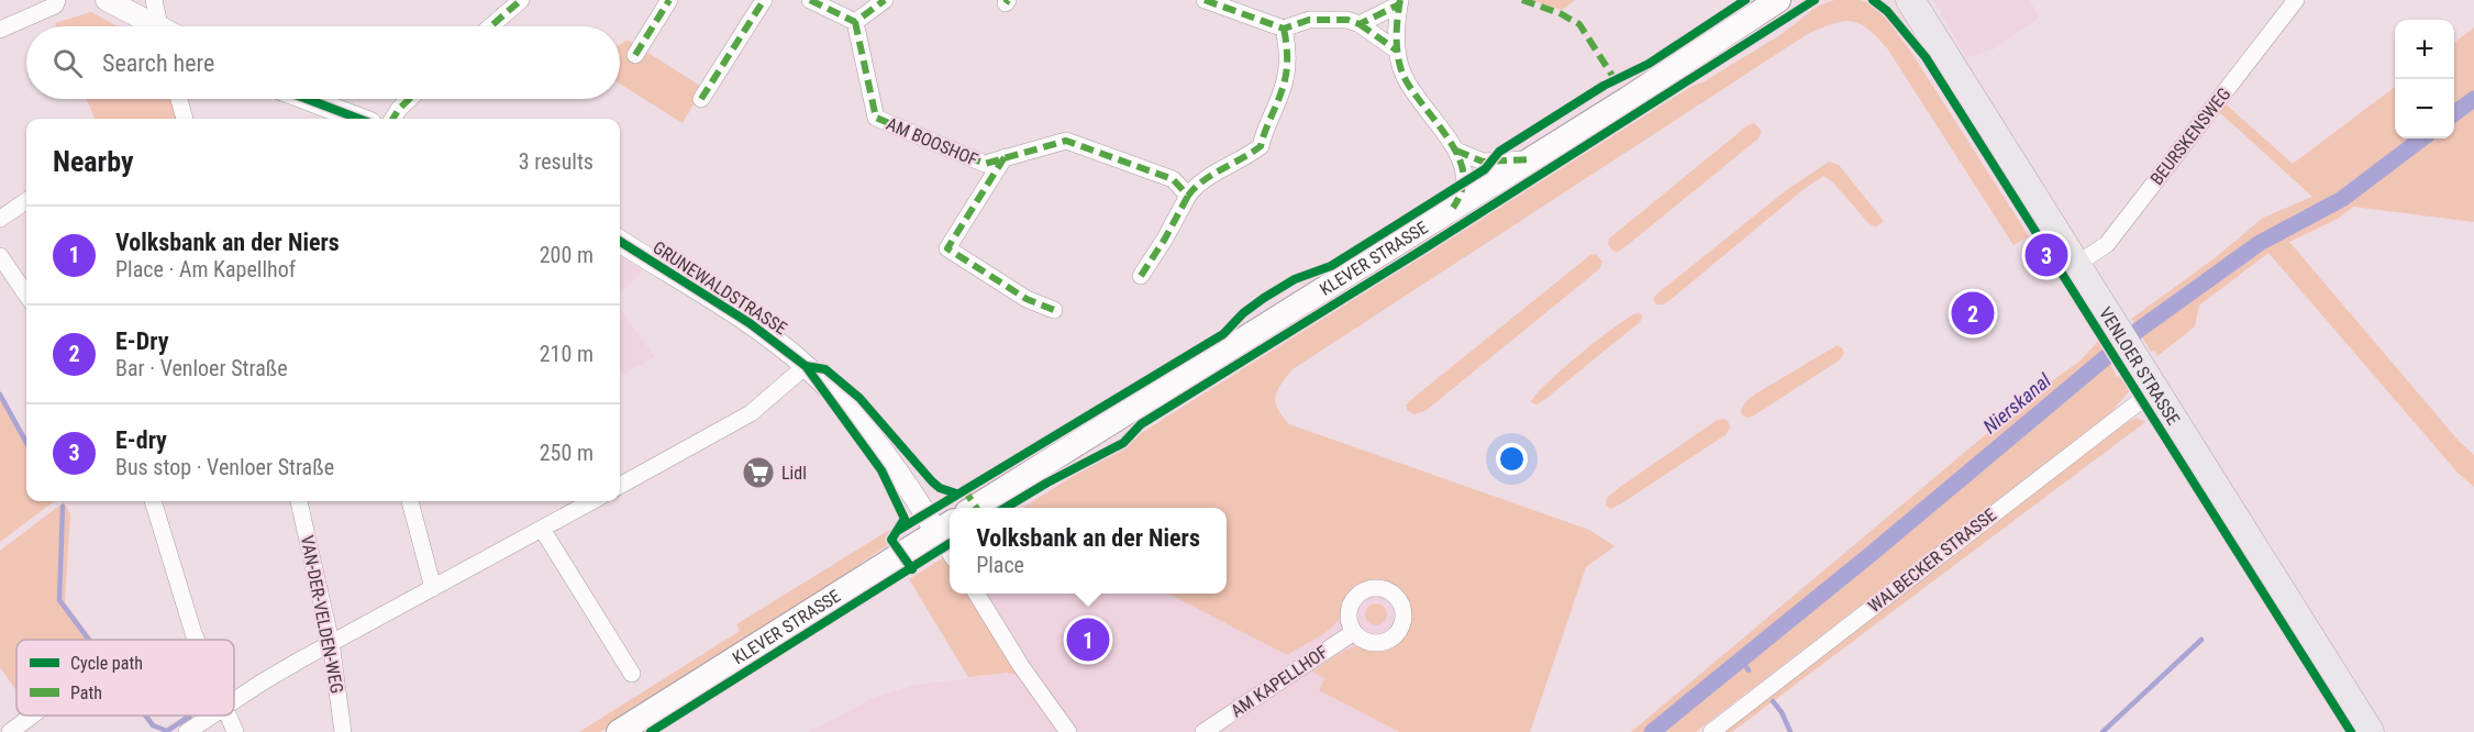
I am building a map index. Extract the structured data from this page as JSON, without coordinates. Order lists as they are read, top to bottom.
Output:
{
  "streets": {
    "main road": ["KLEVER STRASSE", "VENLOER STRASSE"],
    "street": [
      "BEURSKENSWEG",
      "AM BOOSHOF",
      "GRUNEWALDSTRASSE",
      "WALBECKER STRASSE",
      "VAN-DER-VELDEN-WEG",
      "AM KAPELLHOF"
    ]
  },
  "crossings": [
    ["BEURSKENSWEG", "VENLOER STRASSE"],
    ["KLEVER STRASSE", "GRUNEWALDSTRASSE"],
    ["VENLOER STRASSE", "WALBECKER STRASSE"]
  ],
  "water": ["Nierskanal"],
  "places": {
    "supermarket": ["Lidl"]
  },
  "legend": ["Cycle path", "Path"],
  "page": {
    "map_buttons": ["+", "−"],
    "search": "Search here",
    "heading": ["Nearby", "3 results"],
    "list": [
      {
        "mark": "1",
        "name": "Volksbank an der Niers",
        "note": "Place · Am Kapellhof",
        "value": "200 m"
      },
      {
        "mark": "2",
        "name": "E-Dry",
        "note": "Bar · Venloer Straße",
        "value": "210 m"
      },
      {
        "mark": "3",
        "name": "E-dry",
        "note": "Bus stop · Venloer Straße",
        "value": "250 m"
      }
    ],
    "pins": ["3", "2", "1"],
    "popup": ["Volksbank an der Niers", "Place"]
  }
}
